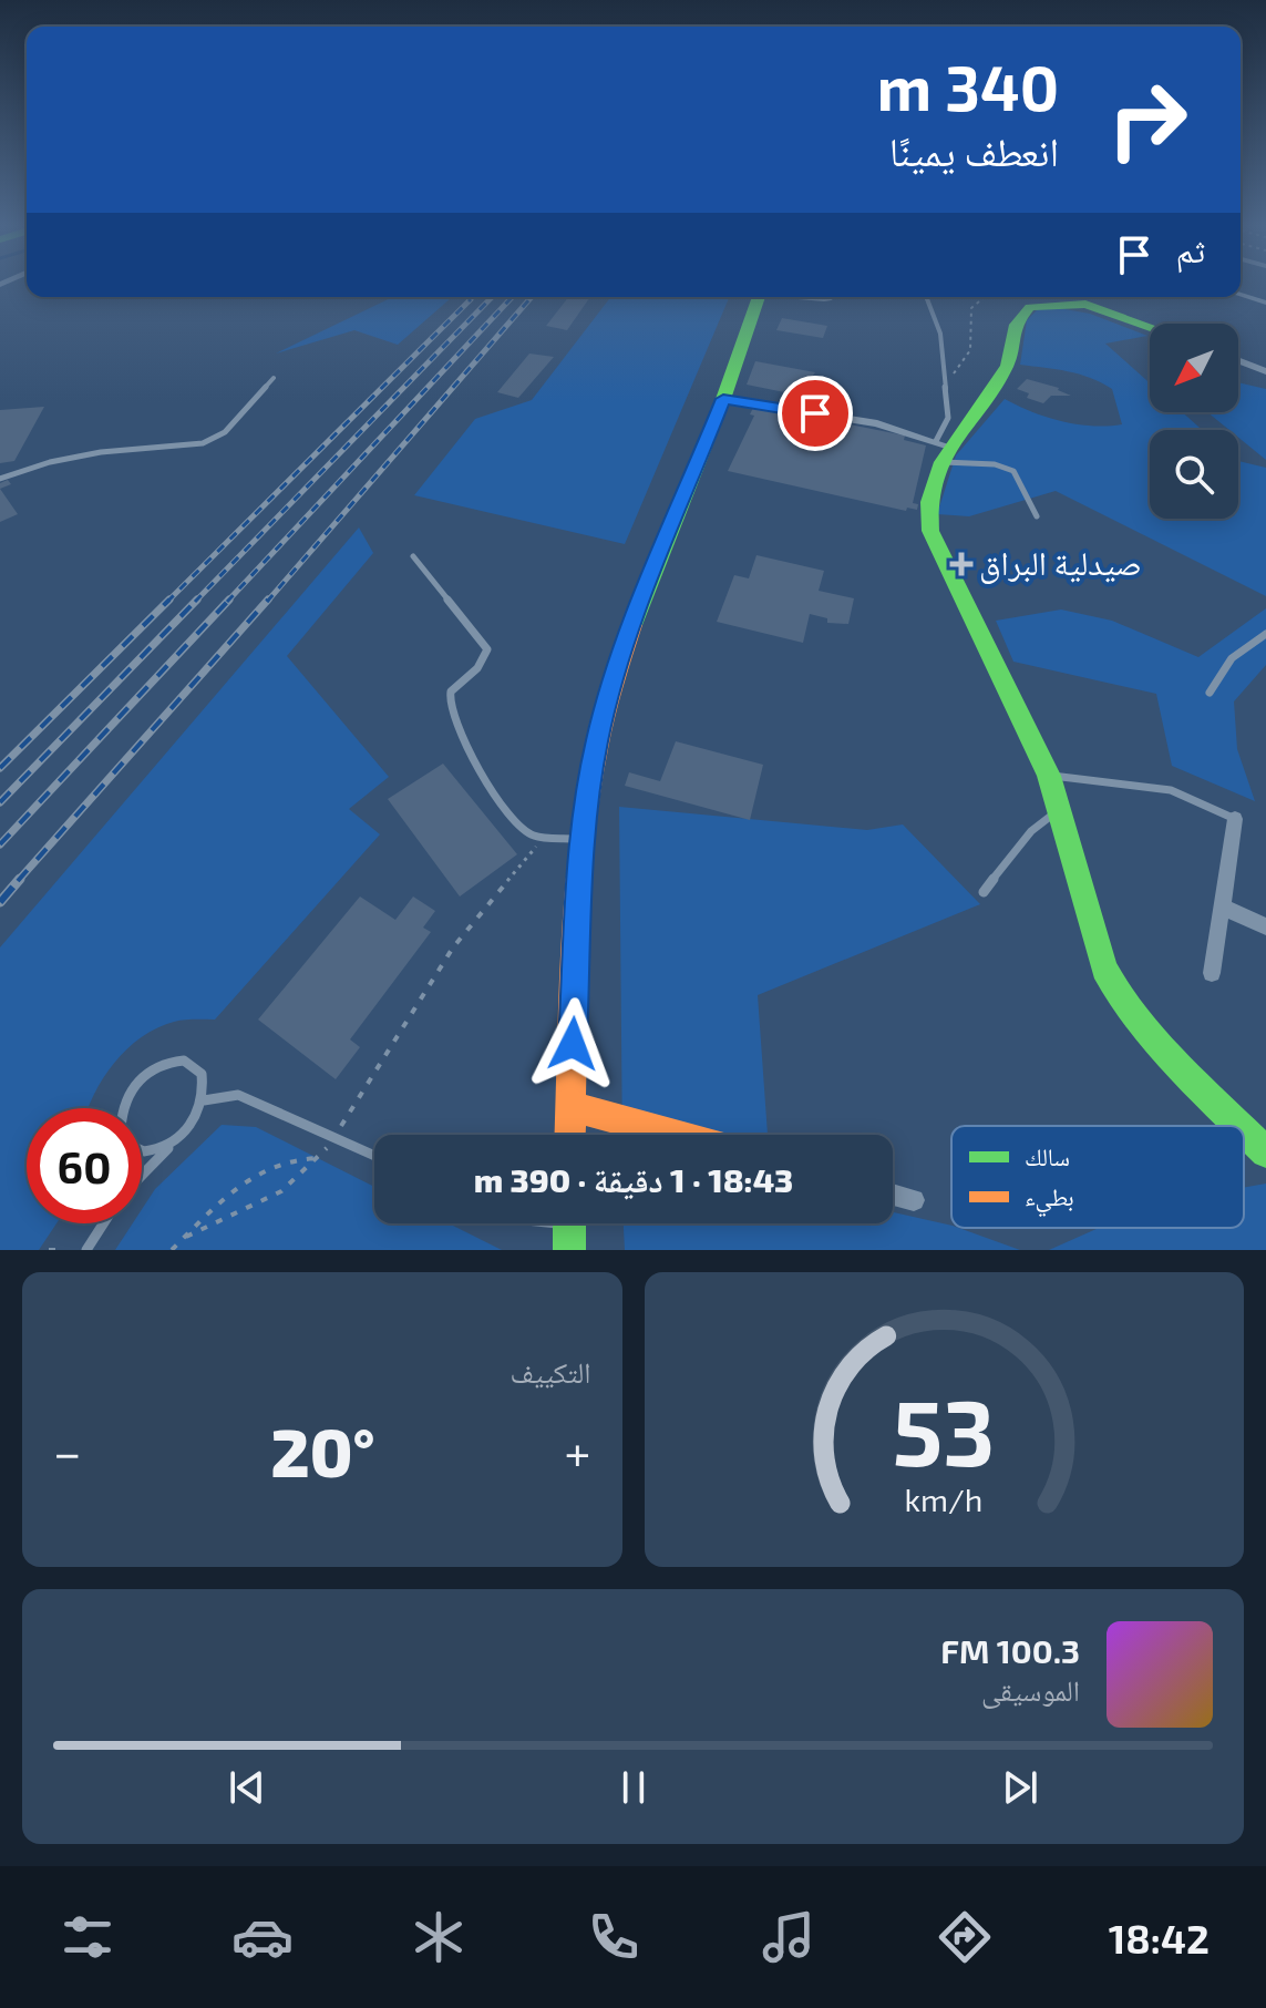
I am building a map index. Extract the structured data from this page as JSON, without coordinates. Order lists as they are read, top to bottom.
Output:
{
  "places": {
    "health": ["صيدلية البراق"]
  },
  "legend": ["سالك", "بطيء"],
  "north": "bottom left",
  "page": {
    "turn": ["340 m", "انعطف يمينًا"],
    "then": "ثم",
    "limit": "60",
    "trip": "18:43 · 1 دقيقة · 390 m",
    "tile": "التكييف",
    "heat": ["−", "20°", "+"],
    "song": ["100.3 FM", "الموسيقى"],
    "tabs": "18:42",
    "gauge": ["53", "km/h"]
  }
}
